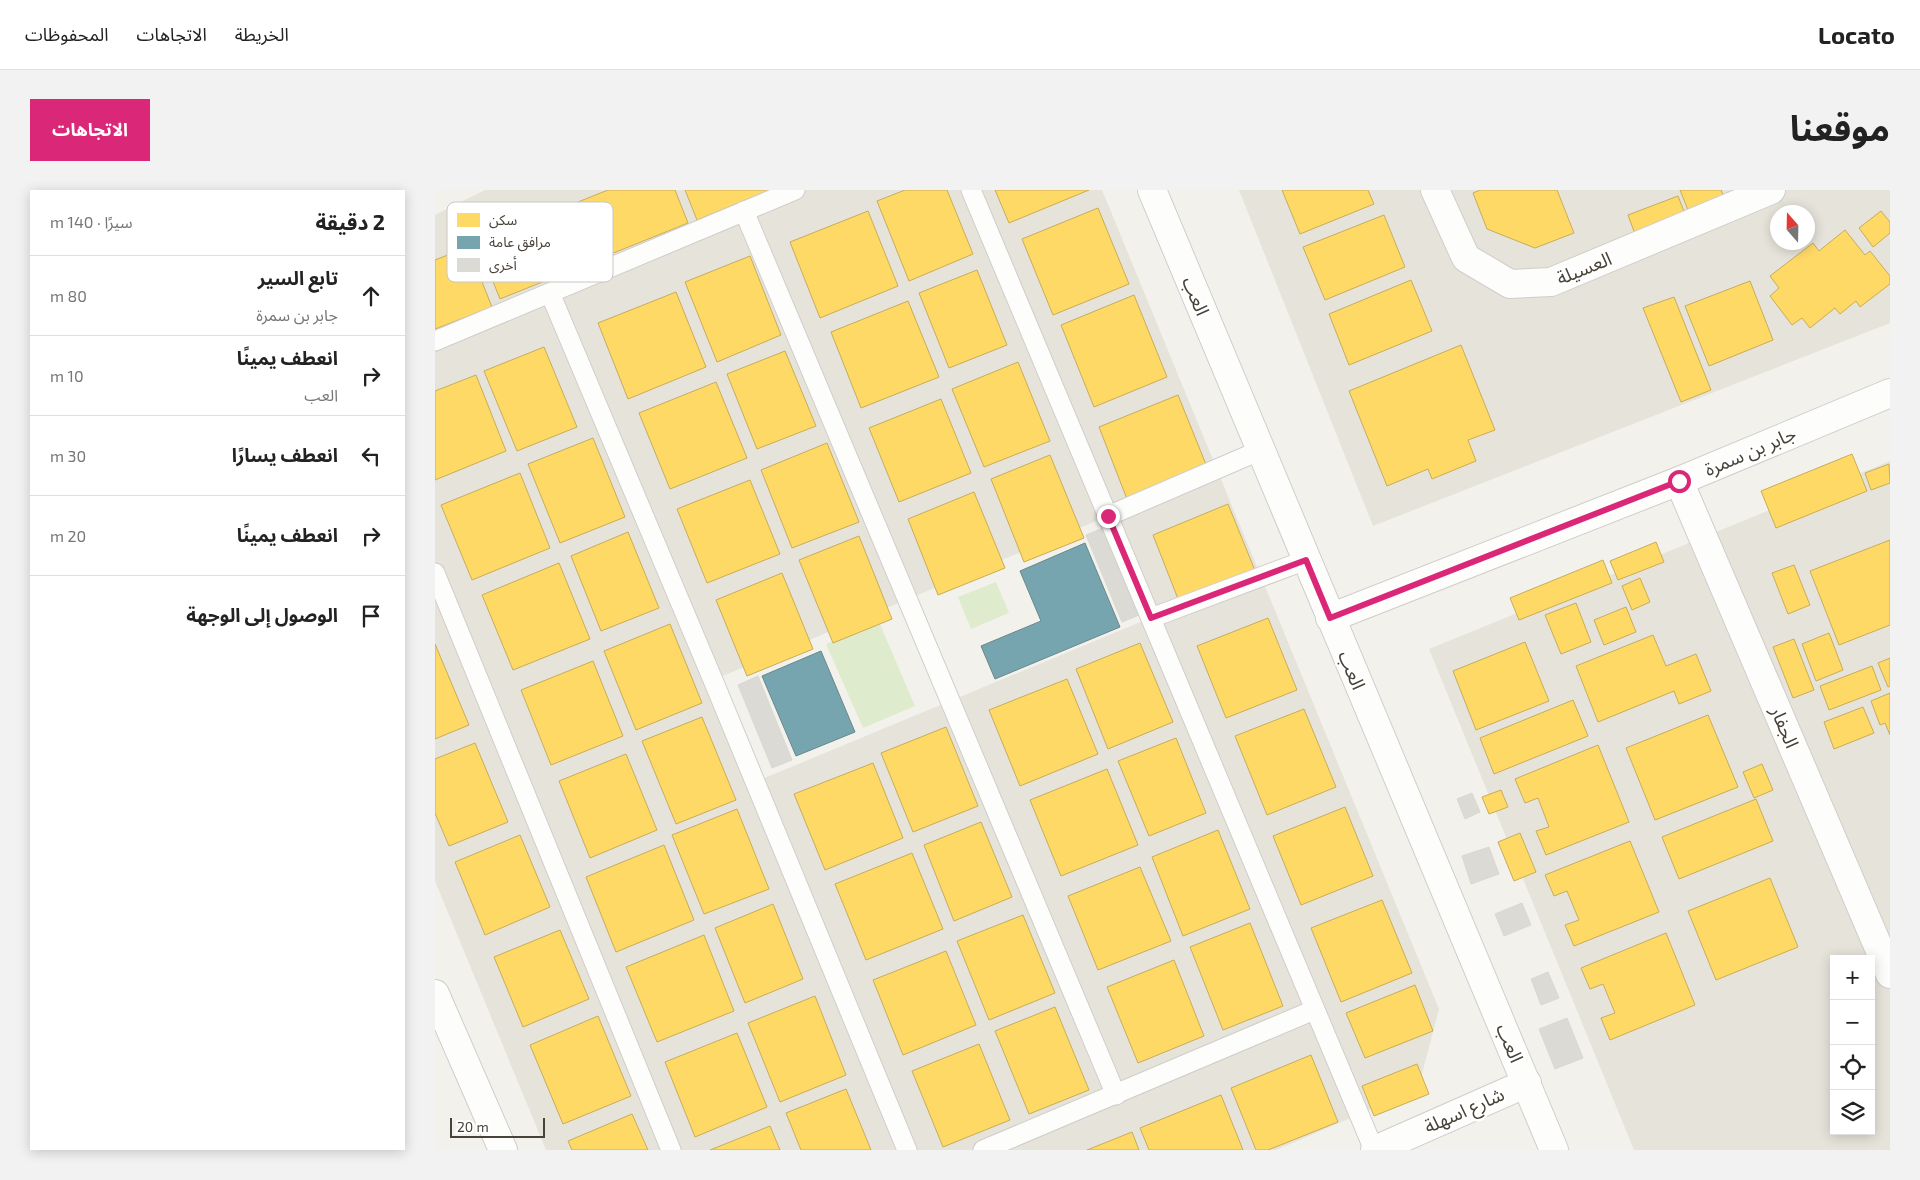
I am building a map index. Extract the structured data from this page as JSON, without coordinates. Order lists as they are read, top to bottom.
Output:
{
  "streets": {
    "street": [
      "العسيلة",
      "العب",
      "جابر بن سمرة",
      "الجفار",
      "شارع اسهلة"
    ]
  },
  "crossings": [
    ["العب", "جابر بن سمرة"],
    ["العب", "شارع اسهلة"],
    ["جابر بن سمرة", "الجفار"]
  ],
  "legend": ["سكن", "مرافق عامة", "أخرى"],
  "scale_bar": "20 m",
  "north": "top",
  "page": {
    "header": "Locato",
    "nav": ["الخريطة", "الاتجاهات", "المحفوظات"],
    "title": "موقعنا",
    "buttons": "الاتجاهات",
    "heading": ["2 دقيقة", "سيرًا · 140 m"],
    "list": [
      ["تابع السير", "جابر بن سمرة", "80 m"],
      ["انعطف يمينًا", "العب", "10 m"],
      ["انعطف يسارًا", "30 m"],
      ["انعطف يمينًا", "20 m"],
      "الوصول إلى الوجهة"
    ],
    "map_buttons": ["+", "−"],
    "scale": "20 m"
  }
}
